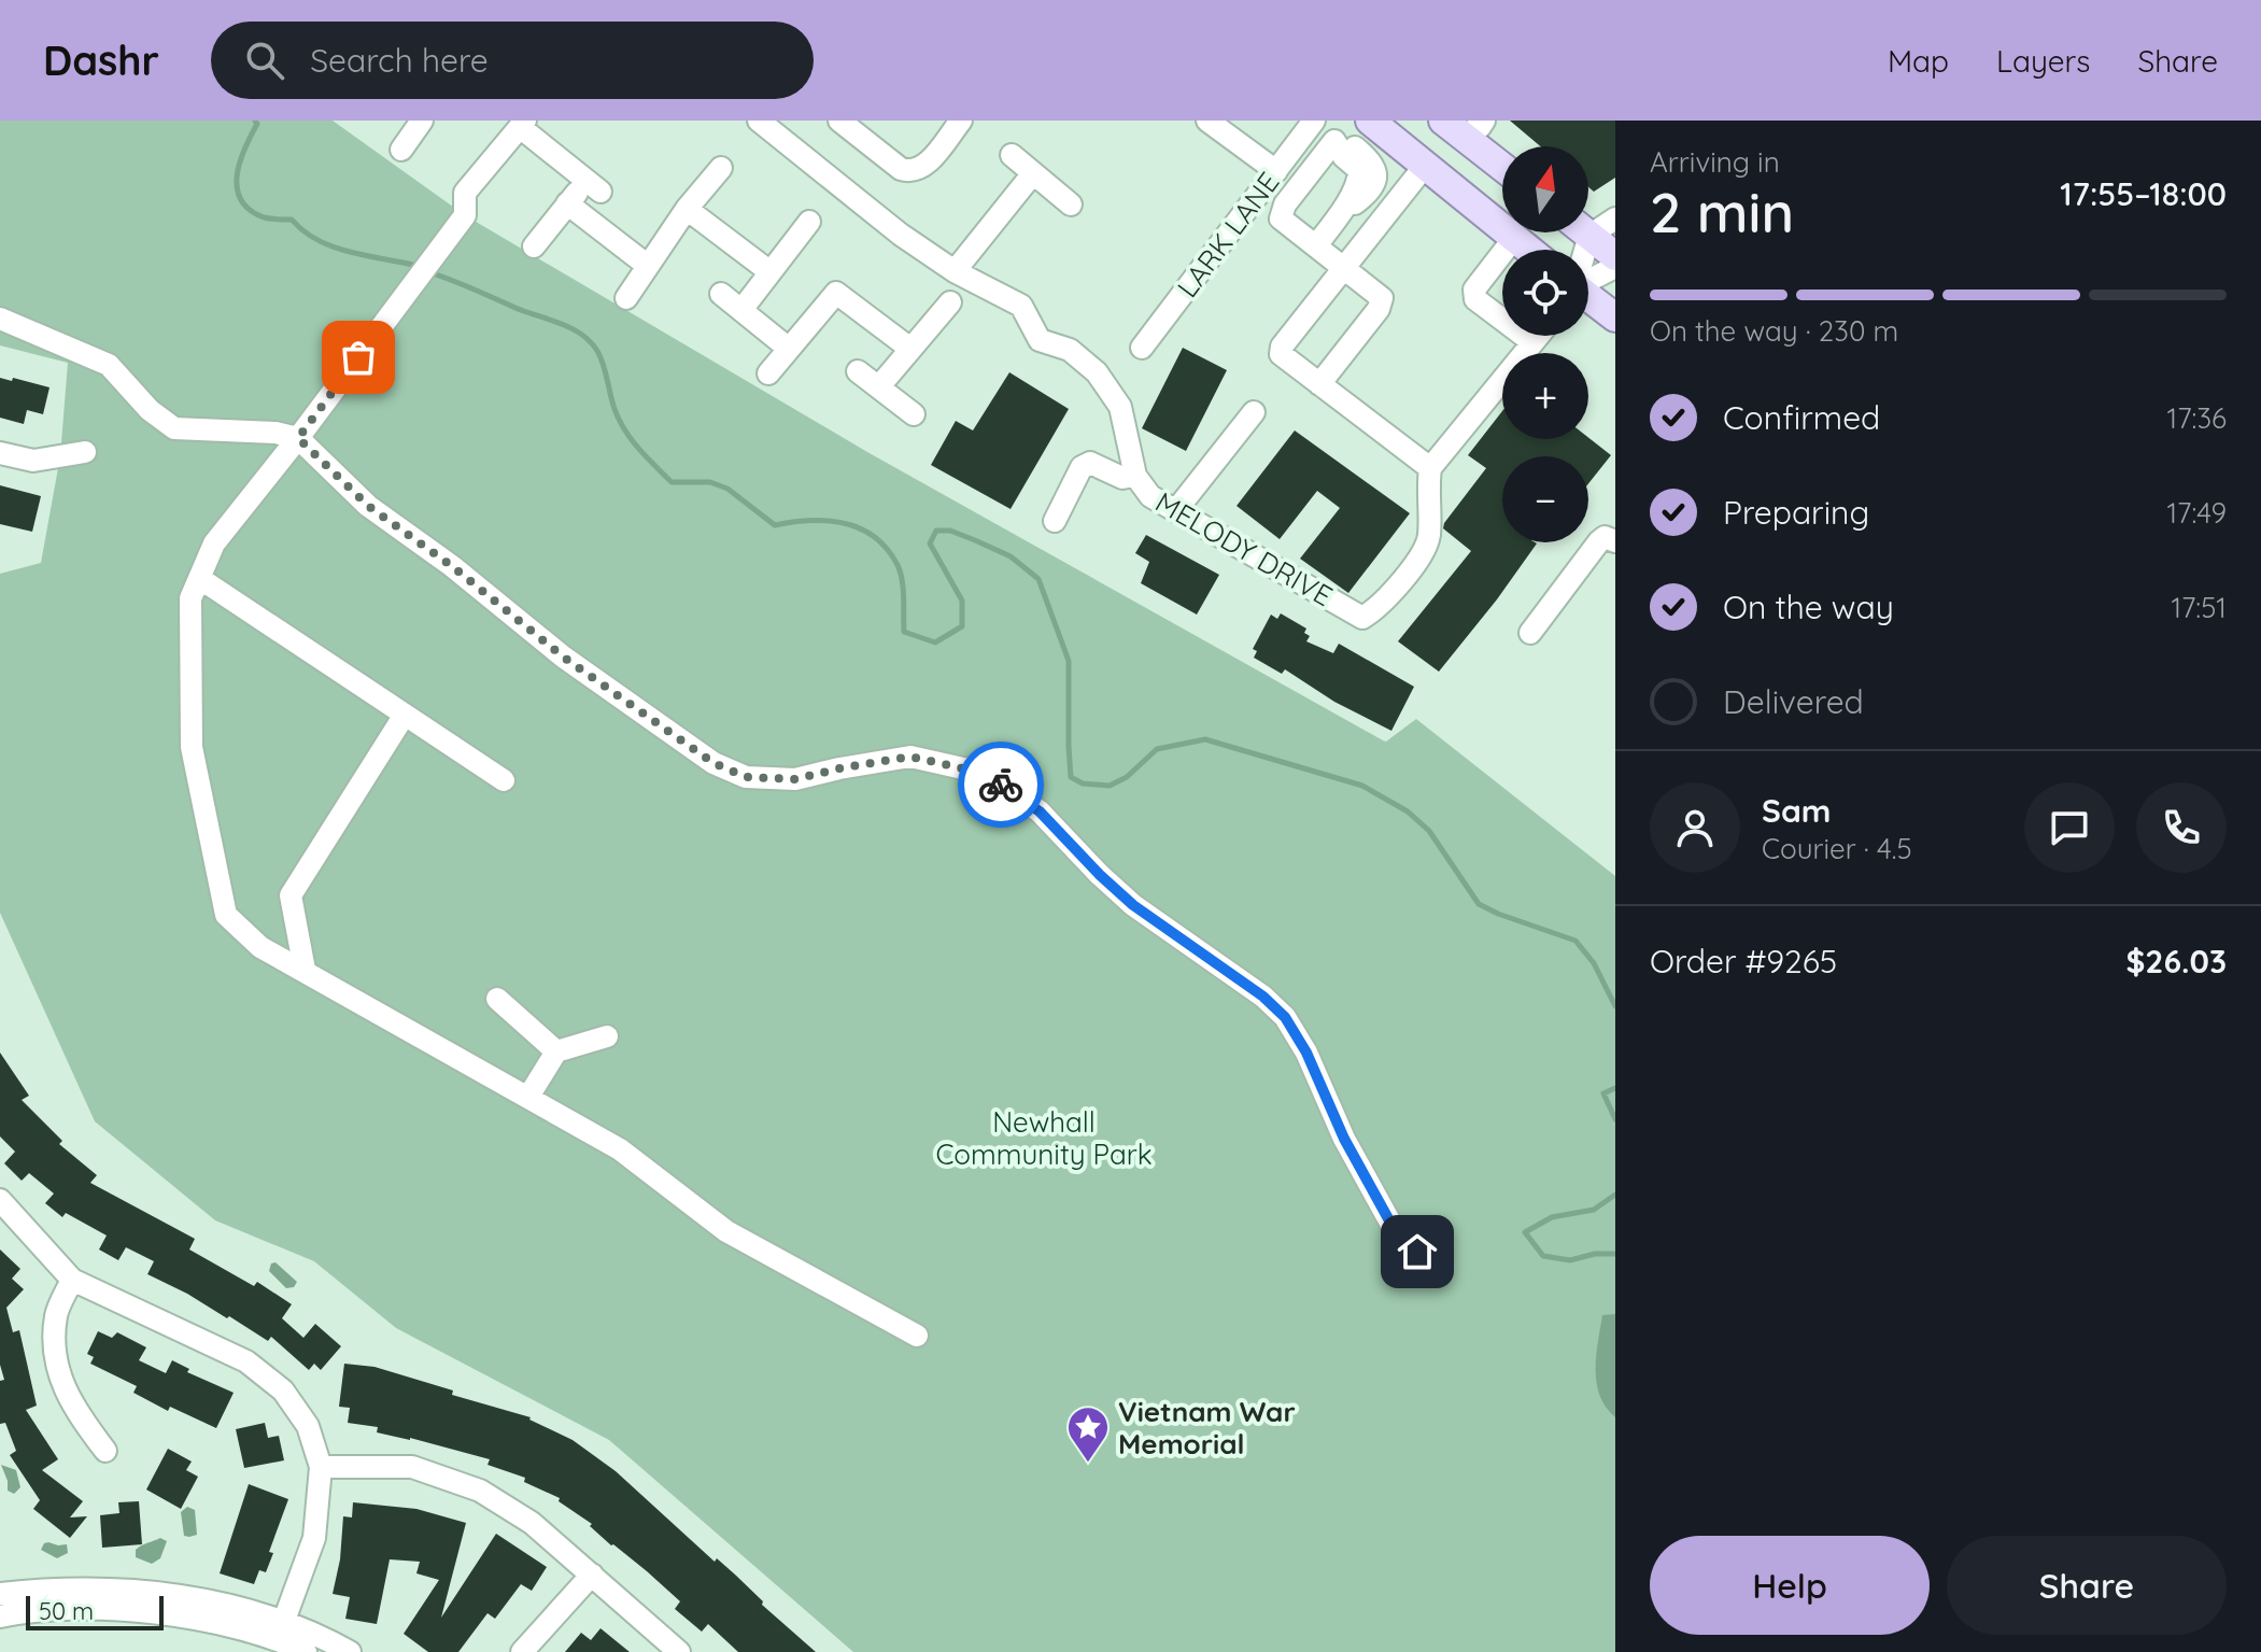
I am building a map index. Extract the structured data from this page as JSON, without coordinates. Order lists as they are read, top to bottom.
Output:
{
  "streets": {
    "street": ["LARK LANE", "MELODY DRIVE"]
  },
  "parks": ["Newhall Community Park"],
  "places": {
    "place": ["Vietnam War Memorial"]
  },
  "scale_bar": "50 m",
  "north": "top",
  "page": {
    "header": "Dashr",
    "search": "Search here",
    "nav": ["Map", "Layers", "Share"],
    "heading": ["2 min", "Arriving in", "17:55–18:00"],
    "panel": [
      "Sam",
      "Courier · 4.5",
      "Order #9265",
      "$26.03"
    ],
    "map_buttons": ["+", "−"],
    "bar": "On the way · 230 m",
    "list": [
      ["Confirmed", "17:36"],
      ["Preparing", "17:49"],
      ["On the way", "17:51"],
      "Delivered"
    ],
    "buttons": ["Help", "Share"],
    "scale": "50 m"
  }
}
